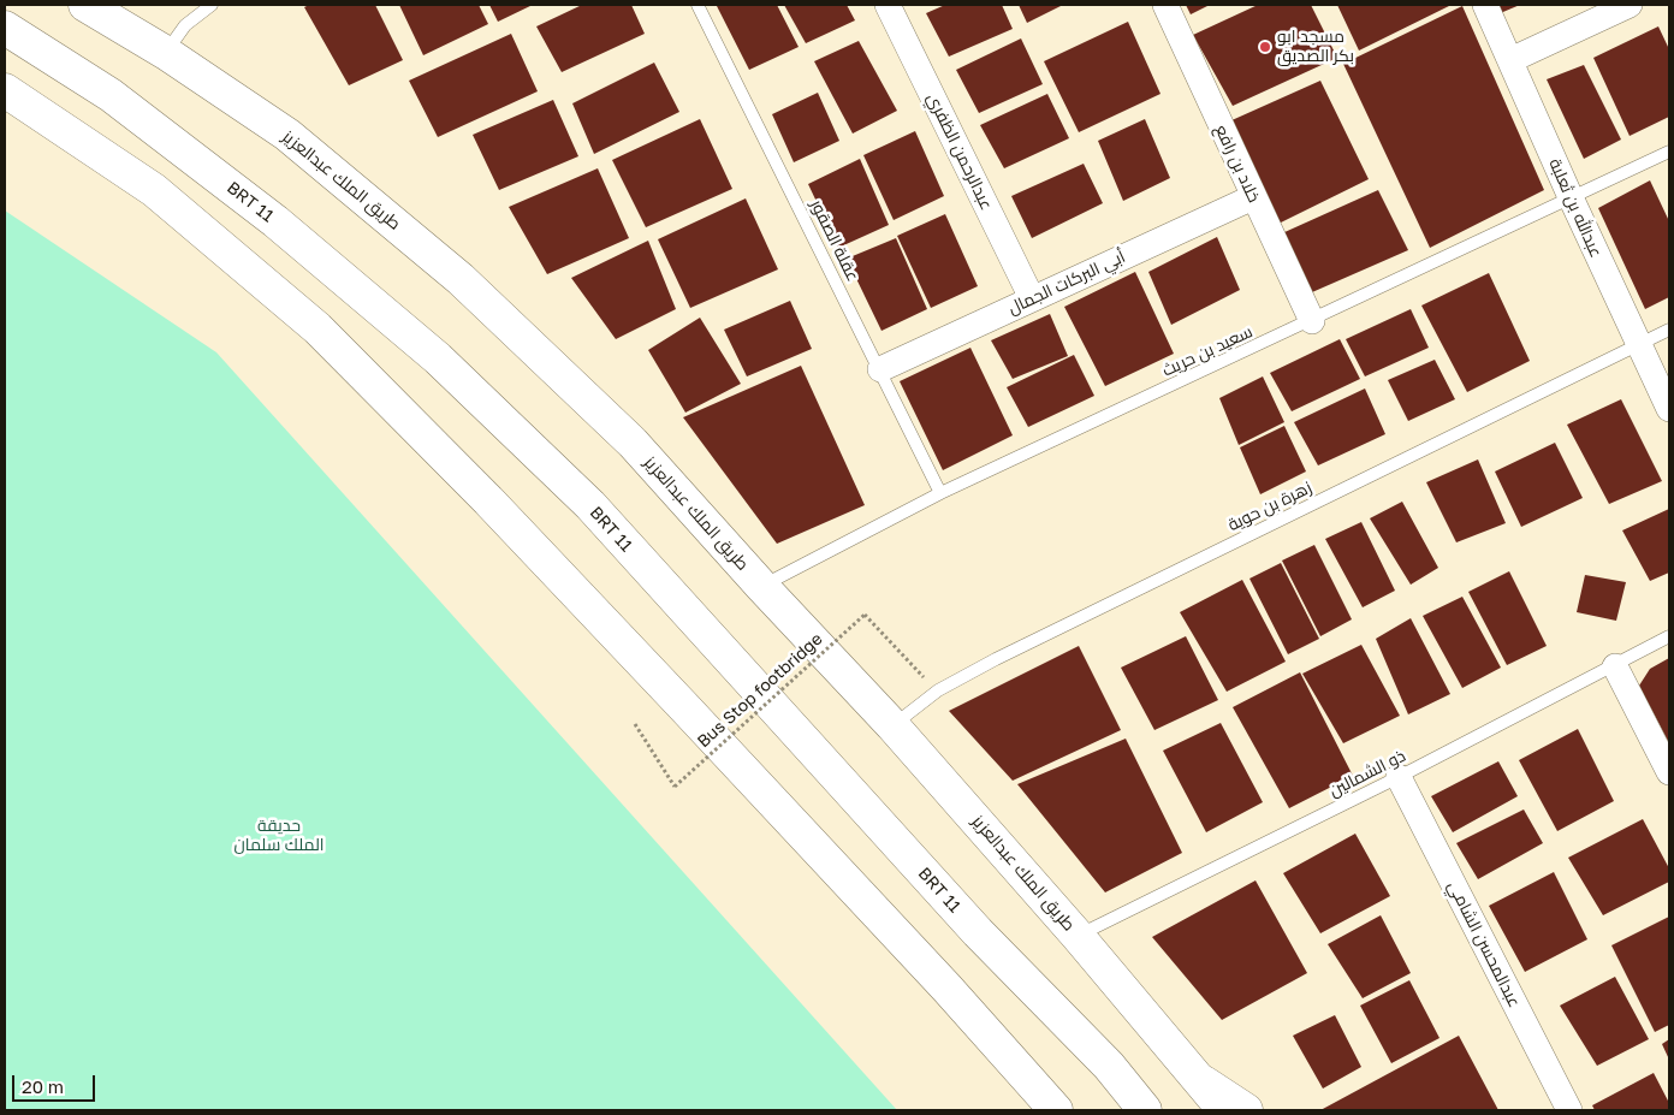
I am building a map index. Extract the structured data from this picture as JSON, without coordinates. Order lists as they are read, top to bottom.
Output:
{
  "streets": {
    "main road": ["طريق الملك عبدالعزيز", "BRT 11"],
    "street": [
      "عبدالرحمن الظفري",
      "خلاد بن رافع",
      "عبدالله بن ثعلبة",
      "أبي البركات الجمال",
      "عبدالمحسن الشامي"
    ],
    "lane": [
      "عقلة الصقور",
      "سعيد بن حريث",
      "زهرة بن حوية",
      "ذو الشمالين"
    ],
    "path": ["Bus Stop footbridge"]
  },
  "crossings": [
    ["عبدالرحمن الظفري", "أبي البركات الجمال"],
    ["خلاد بن رافع", "أبي البركات الجمال"],
    ["خلاد بن رافع", "سعيد بن حريث"],
    ["طريق الملك عبدالعزيز", "سعيد بن حريث"],
    ["طريق الملك عبدالعزيز", "زهرة بن حوية"],
    ["طريق الملك عبدالعزيز", "ذو الشمالين"],
    ["عبدالله بن ثعلبة", "سعيد بن حريث"],
    ["عبدالله بن ثعلبة", "زهرة بن حوية"],
    ["عقلة الصقور", "أبي البركات الجمال"],
    ["عقلة الصقور", "سعيد بن حريث"],
    ["ذو الشمالين", "عبدالمحسن الشامي"]
  ],
  "parks": ["حديقة الملك سلمان"],
  "places": ["مسجد ابو بكر الصديق"],
  "scale_bar": "20 m"
}
